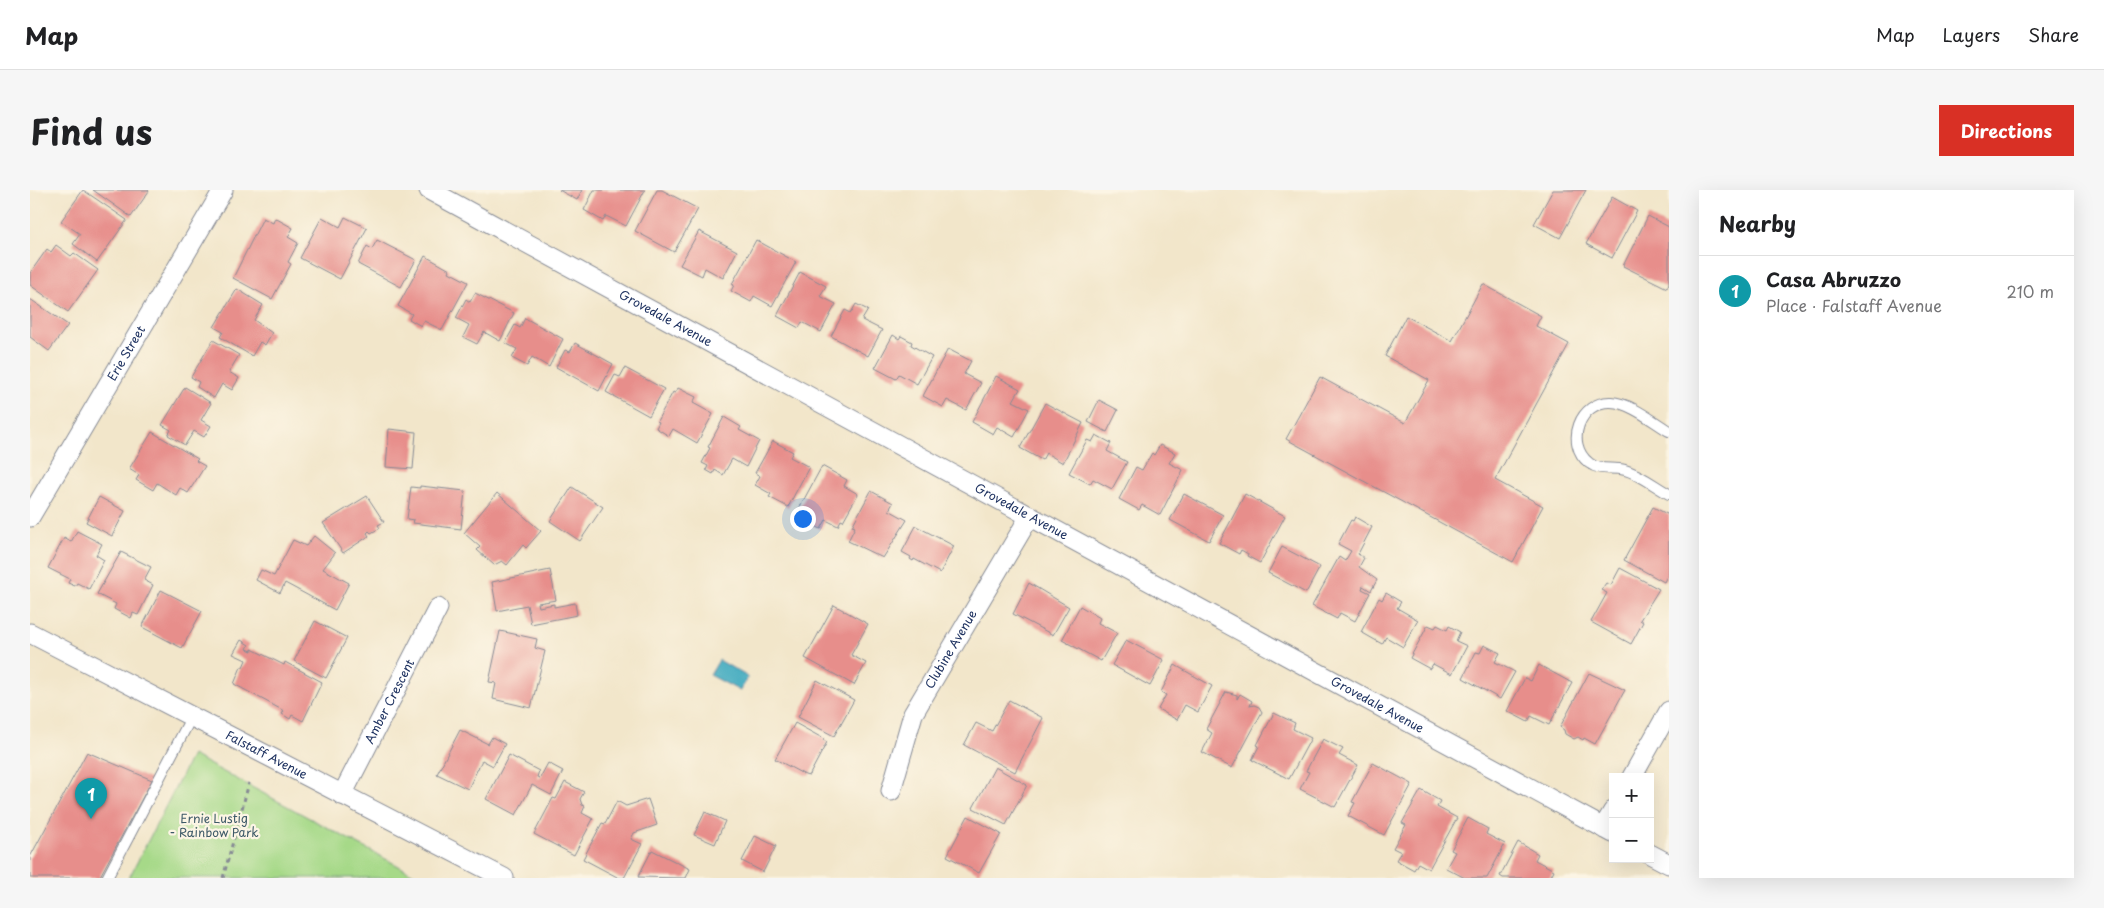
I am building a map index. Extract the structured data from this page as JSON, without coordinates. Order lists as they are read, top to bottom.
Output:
{
  "streets": {
    "street": [
      "Grovedale Avenue",
      "Erie Street",
      "Clubine Avenue",
      "Amber Crescent",
      "Falstaff Avenue"
    ]
  },
  "crossings": [
    ["Grovedale Avenue", "Clubine Avenue"],
    ["Amber Crescent", "Falstaff Avenue"]
  ],
  "parks": ["Ernie Lustig - Rainbow Park"],
  "page": {
    "header": "Map",
    "nav": ["Map", "Layers", "Share"],
    "title": "Find us",
    "buttons": "Directions",
    "heading": "Nearby",
    "list": [
      {
        "mark": "1",
        "name": "Casa Abruzzo",
        "note": "Place · Falstaff Avenue",
        "value": "210 m"
      }
    ],
    "map_buttons": ["+", "−"],
    "pins": "1"
  }
}
